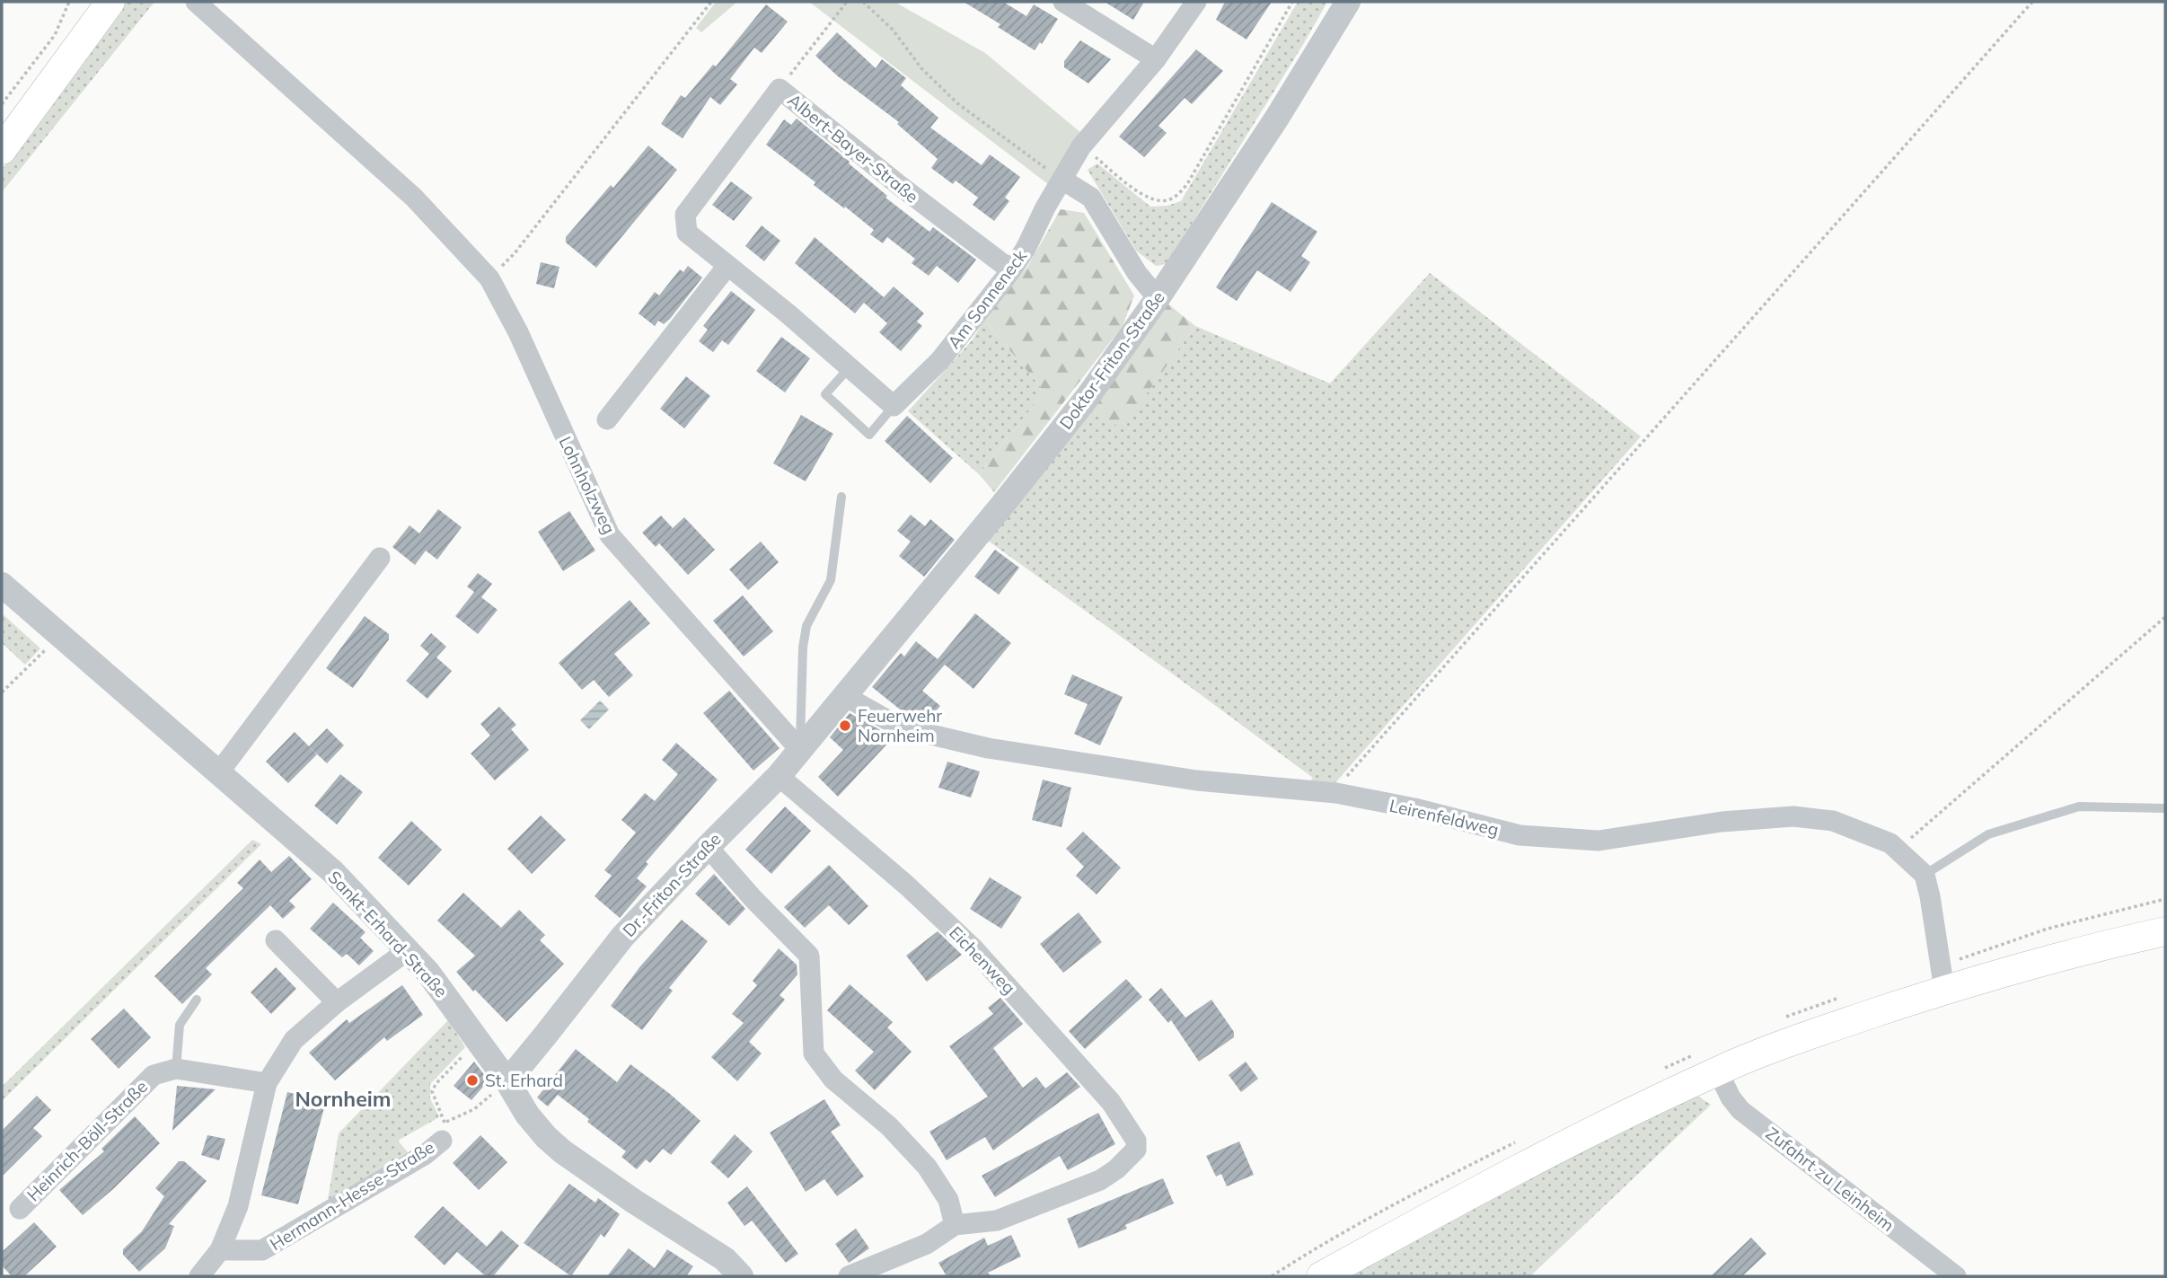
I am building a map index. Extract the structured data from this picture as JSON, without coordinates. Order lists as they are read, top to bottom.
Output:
{
  "streets": {
    "street": [
      "Albert-Bayer-Straße",
      "Am Sonneneck",
      "Doktor-Friton-Straße",
      "Lohnholzweg",
      "Leirenfeldweg",
      "Dr.-Friton-Straße",
      "Sankt-Erhard-Straße",
      "Eichenweg",
      "Heinrich-Böll-Straße",
      "Zufahrt zu Leinheim",
      "Hermann-Hesse-Straße"
    ]
  },
  "crossings": [
    ["Albert-Bayer-Straße", "Am Sonneneck"],
    ["Doktor-Friton-Straße", "Leirenfeldweg"],
    ["Doktor-Friton-Straße", "Dr.-Friton-Straße"],
    ["Lohnholzweg", "Dr.-Friton-Straße"],
    ["Leirenfeldweg", "Dr.-Friton-Straße"],
    ["Dr.-Friton-Straße", "Sankt-Erhard-Straße"],
    ["Dr.-Friton-Straße", "Eichenweg"]
  ],
  "districts": ["Nornheim"],
  "places": ["Feuerwehr Nornheim", "St. Erhard"]
}
